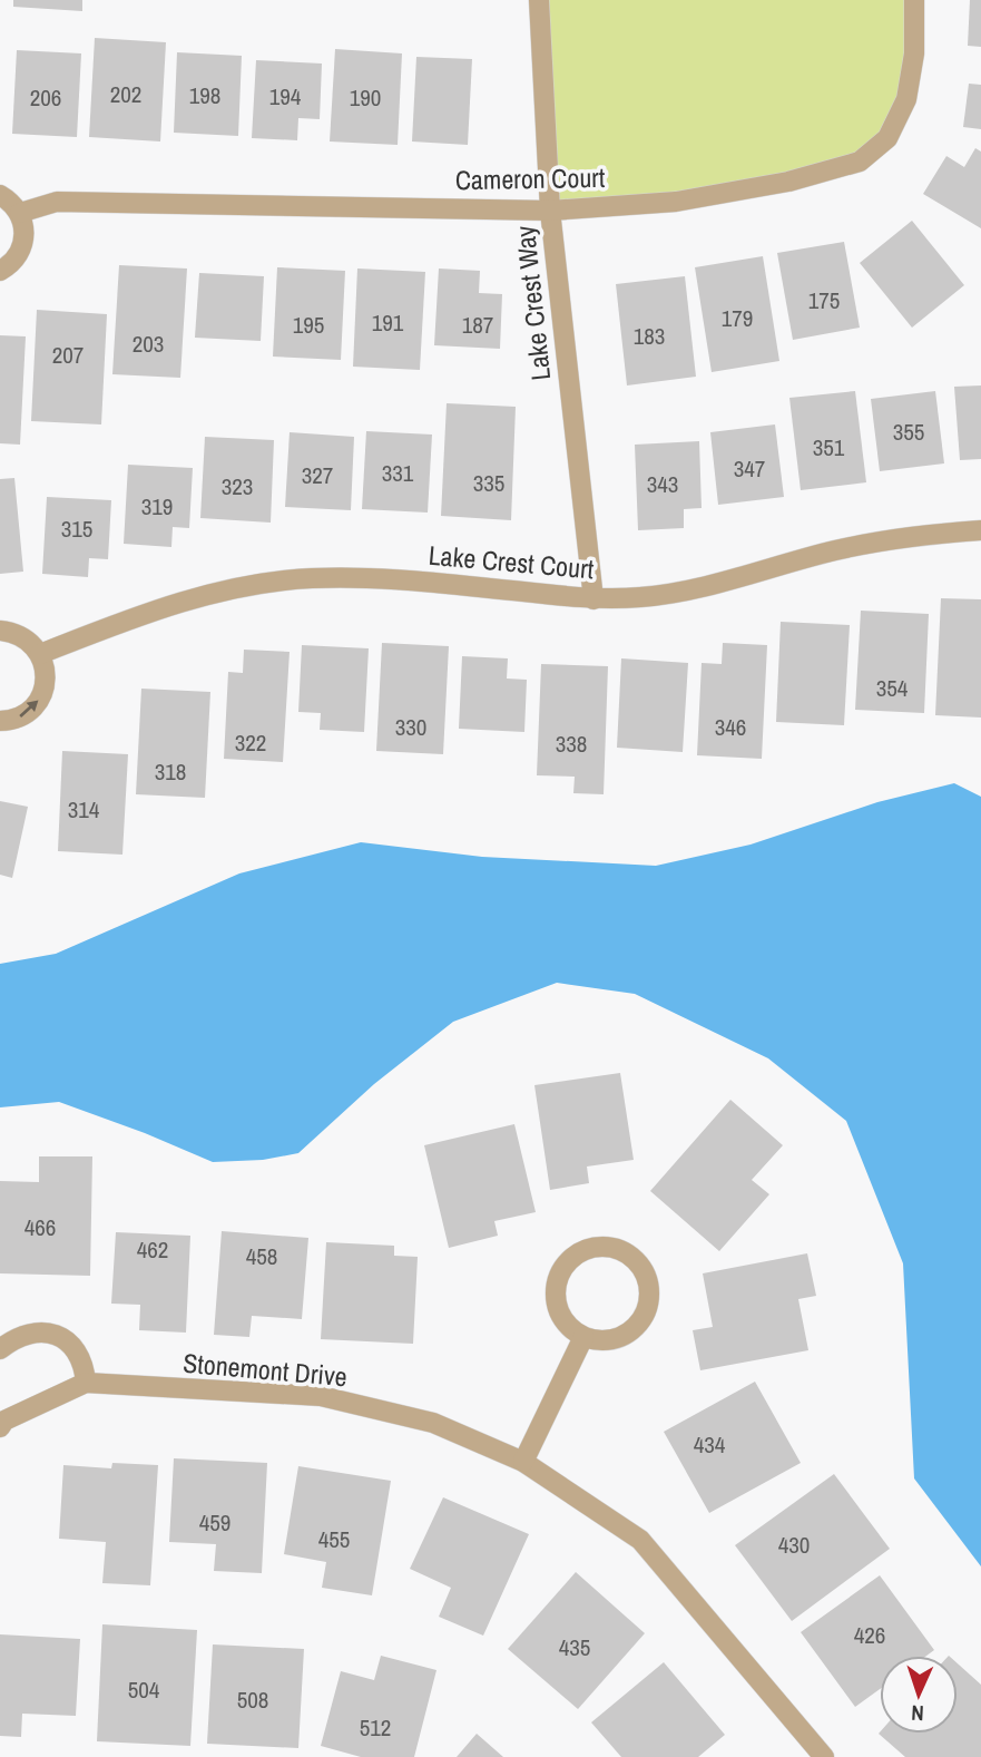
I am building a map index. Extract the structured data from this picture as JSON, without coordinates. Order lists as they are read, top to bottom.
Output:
{
  "streets": {
    "street": [
      "Cameron Court",
      "Lake Crest Way",
      "Lake Crest Court",
      "Stonemont Drive"
    ]
  },
  "crossings": [
    ["Cameron Court", "Lake Crest Way"],
    ["Lake Crest Way", "Lake Crest Court"]
  ],
  "house_numbers": [
    "202",
    "198",
    "194",
    "206",
    "190",
    "175",
    "179",
    "191",
    "195",
    "187",
    "183",
    "203",
    "207",
    "355",
    "351",
    "347",
    "331",
    "327",
    "335",
    "343",
    "323",
    "319",
    "315",
    "354",
    "330",
    "346",
    "322",
    "338",
    "318",
    "314",
    "466",
    "462",
    "458",
    "434",
    "459",
    "455",
    "430",
    "426",
    "435",
    "504",
    "508",
    "512"
  ],
  "north": "bottom"
}
